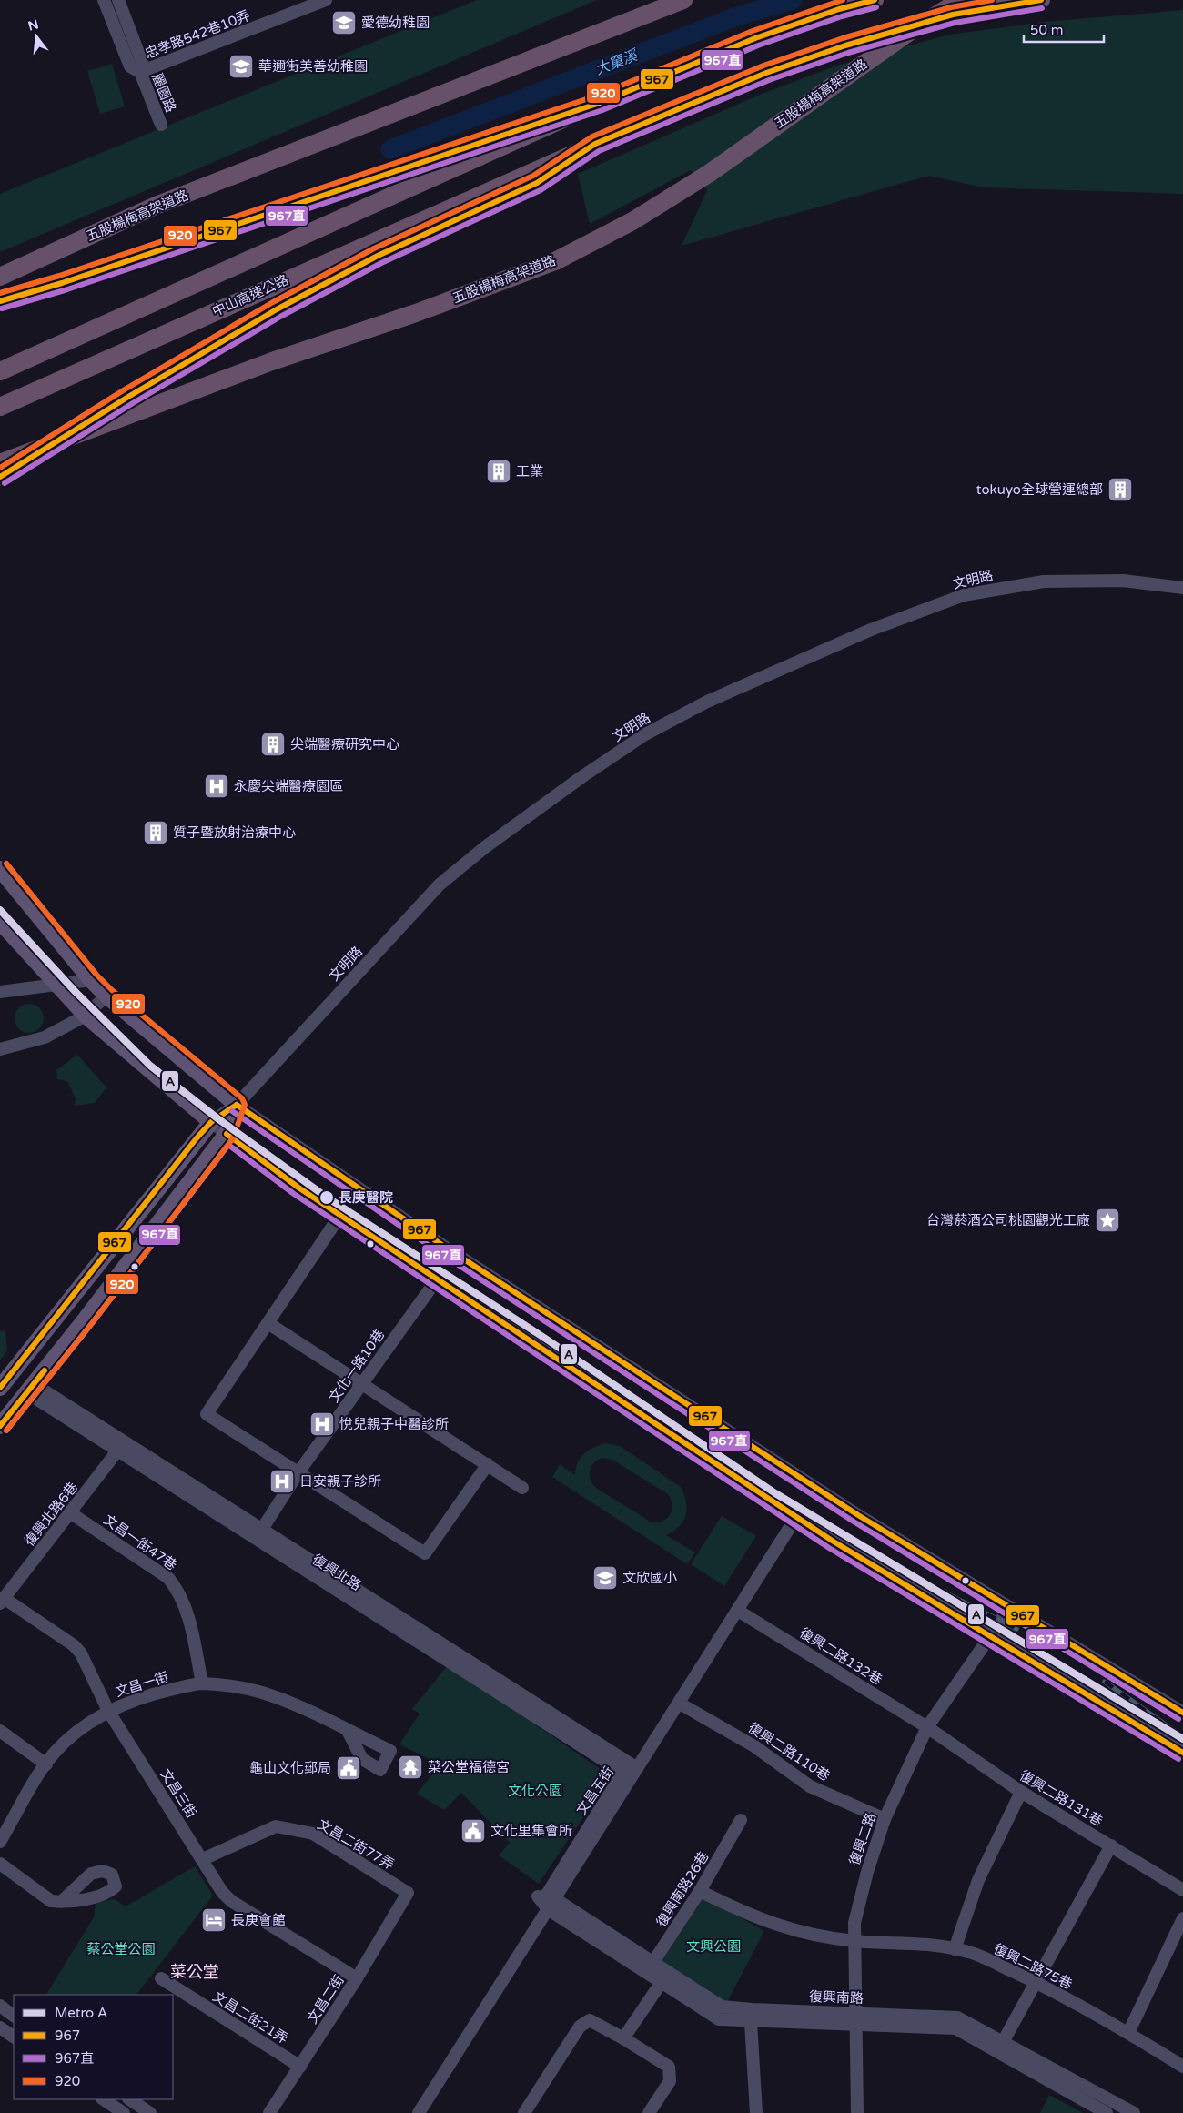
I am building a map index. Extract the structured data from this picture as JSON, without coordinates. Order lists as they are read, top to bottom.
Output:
{
  "streets": {
    "highway": ["五股楊梅高架道路", "中山高速公路"],
    "street": [
      "忠孝路542巷10弄",
      "麗園路",
      "文明路",
      "文化一路10巷",
      "復興北路6巷",
      "文昌一街47巷",
      "復興北路",
      "復興二路132巷",
      "文昌一街",
      "復興二路110巷",
      "文昌五街",
      "文昌三街",
      "復興二路131巷",
      "復興二路",
      "文昌二街77弄",
      "復興南路26巷",
      "復興二路75巷",
      "復興南路",
      "文昌二街",
      "文昌二街21弄"
    ]
  },
  "crossings": [
    ["忠孝路542巷10弄", "麗園路"],
    ["文化一路10巷", "復興北路"],
    ["復興北路6巷", "文昌一街47巷"],
    ["復興北路6巷", "復興北路"],
    ["復興北路6巷", "文昌三街"],
    ["文昌一街47巷", "文昌一街"],
    ["復興北路", "文昌五街"],
    ["復興二路132巷", "文昌五街"],
    ["復興二路132巷", "復興二路131巷"],
    ["復興二路132巷", "復興二路"],
    ["文昌一街", "文昌三街"],
    ["復興二路110巷", "文昌五街"],
    ["復興二路110巷", "復興二路"],
    ["文昌五街", "復興南路"],
    ["文昌三街", "文昌二街77弄"],
    ["文昌三街", "文昌二街"],
    ["復興二路131巷", "復興二路"],
    ["復興二路", "復興二路75巷"],
    ["復興二路", "復興南路"],
    ["文昌二街77弄", "文昌二街"],
    ["復興南路26巷", "復興二路75巷"],
    ["復興南路26巷", "復興南路"],
    ["文昌二街", "文昌二街21弄"]
  ],
  "districts": ["菜公堂"],
  "water": ["大窠溪"],
  "parks": ["文化公園", "文興公園", "蔡公堂公園"],
  "places": {
    "school or university": ["愛德幼稚園", "華邇街美善幼稚園", "文欣國小"],
    "building": [
      "工業",
      "tokuyo全球營運總部",
      "尖端醫療研究中心",
      "質子暨放射治療中心"
    ],
    "hospital": ["永慶尖端醫療園區", "悅兒親子中醫診所", "日安親子診所"],
    "other": ["長庚醫院"],
    "place": ["台灣菸酒公司桃園觀光工廠"],
    "temple": ["菜公堂福德宮"],
    "public building": ["龜山文化郵局", "文化里集會所"],
    "hotel": ["長庚會館"]
  },
  "lines": [
    "transit line 967",
    "transit line 920",
    "transit line 967直",
    "metro line A"
  ],
  "legend": [
    "Metro A",
    "967",
    "967直",
    "920"
  ],
  "scale_bar": "50 m",
  "north": "top"
}
